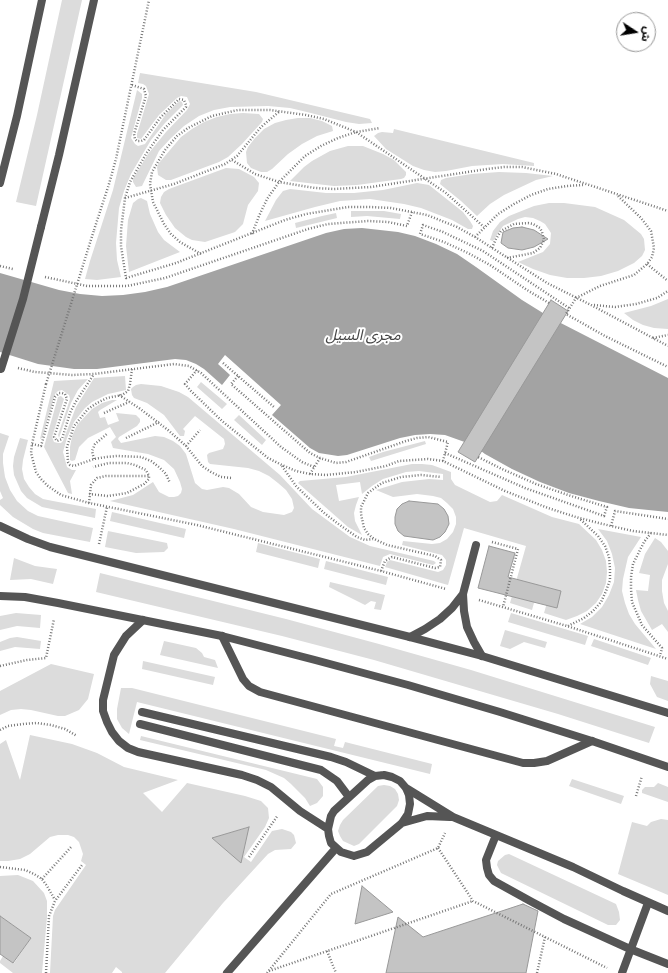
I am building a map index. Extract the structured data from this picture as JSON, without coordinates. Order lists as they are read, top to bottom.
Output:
{
  "water": ["مجرى السيل"],
  "north": "right"
}
